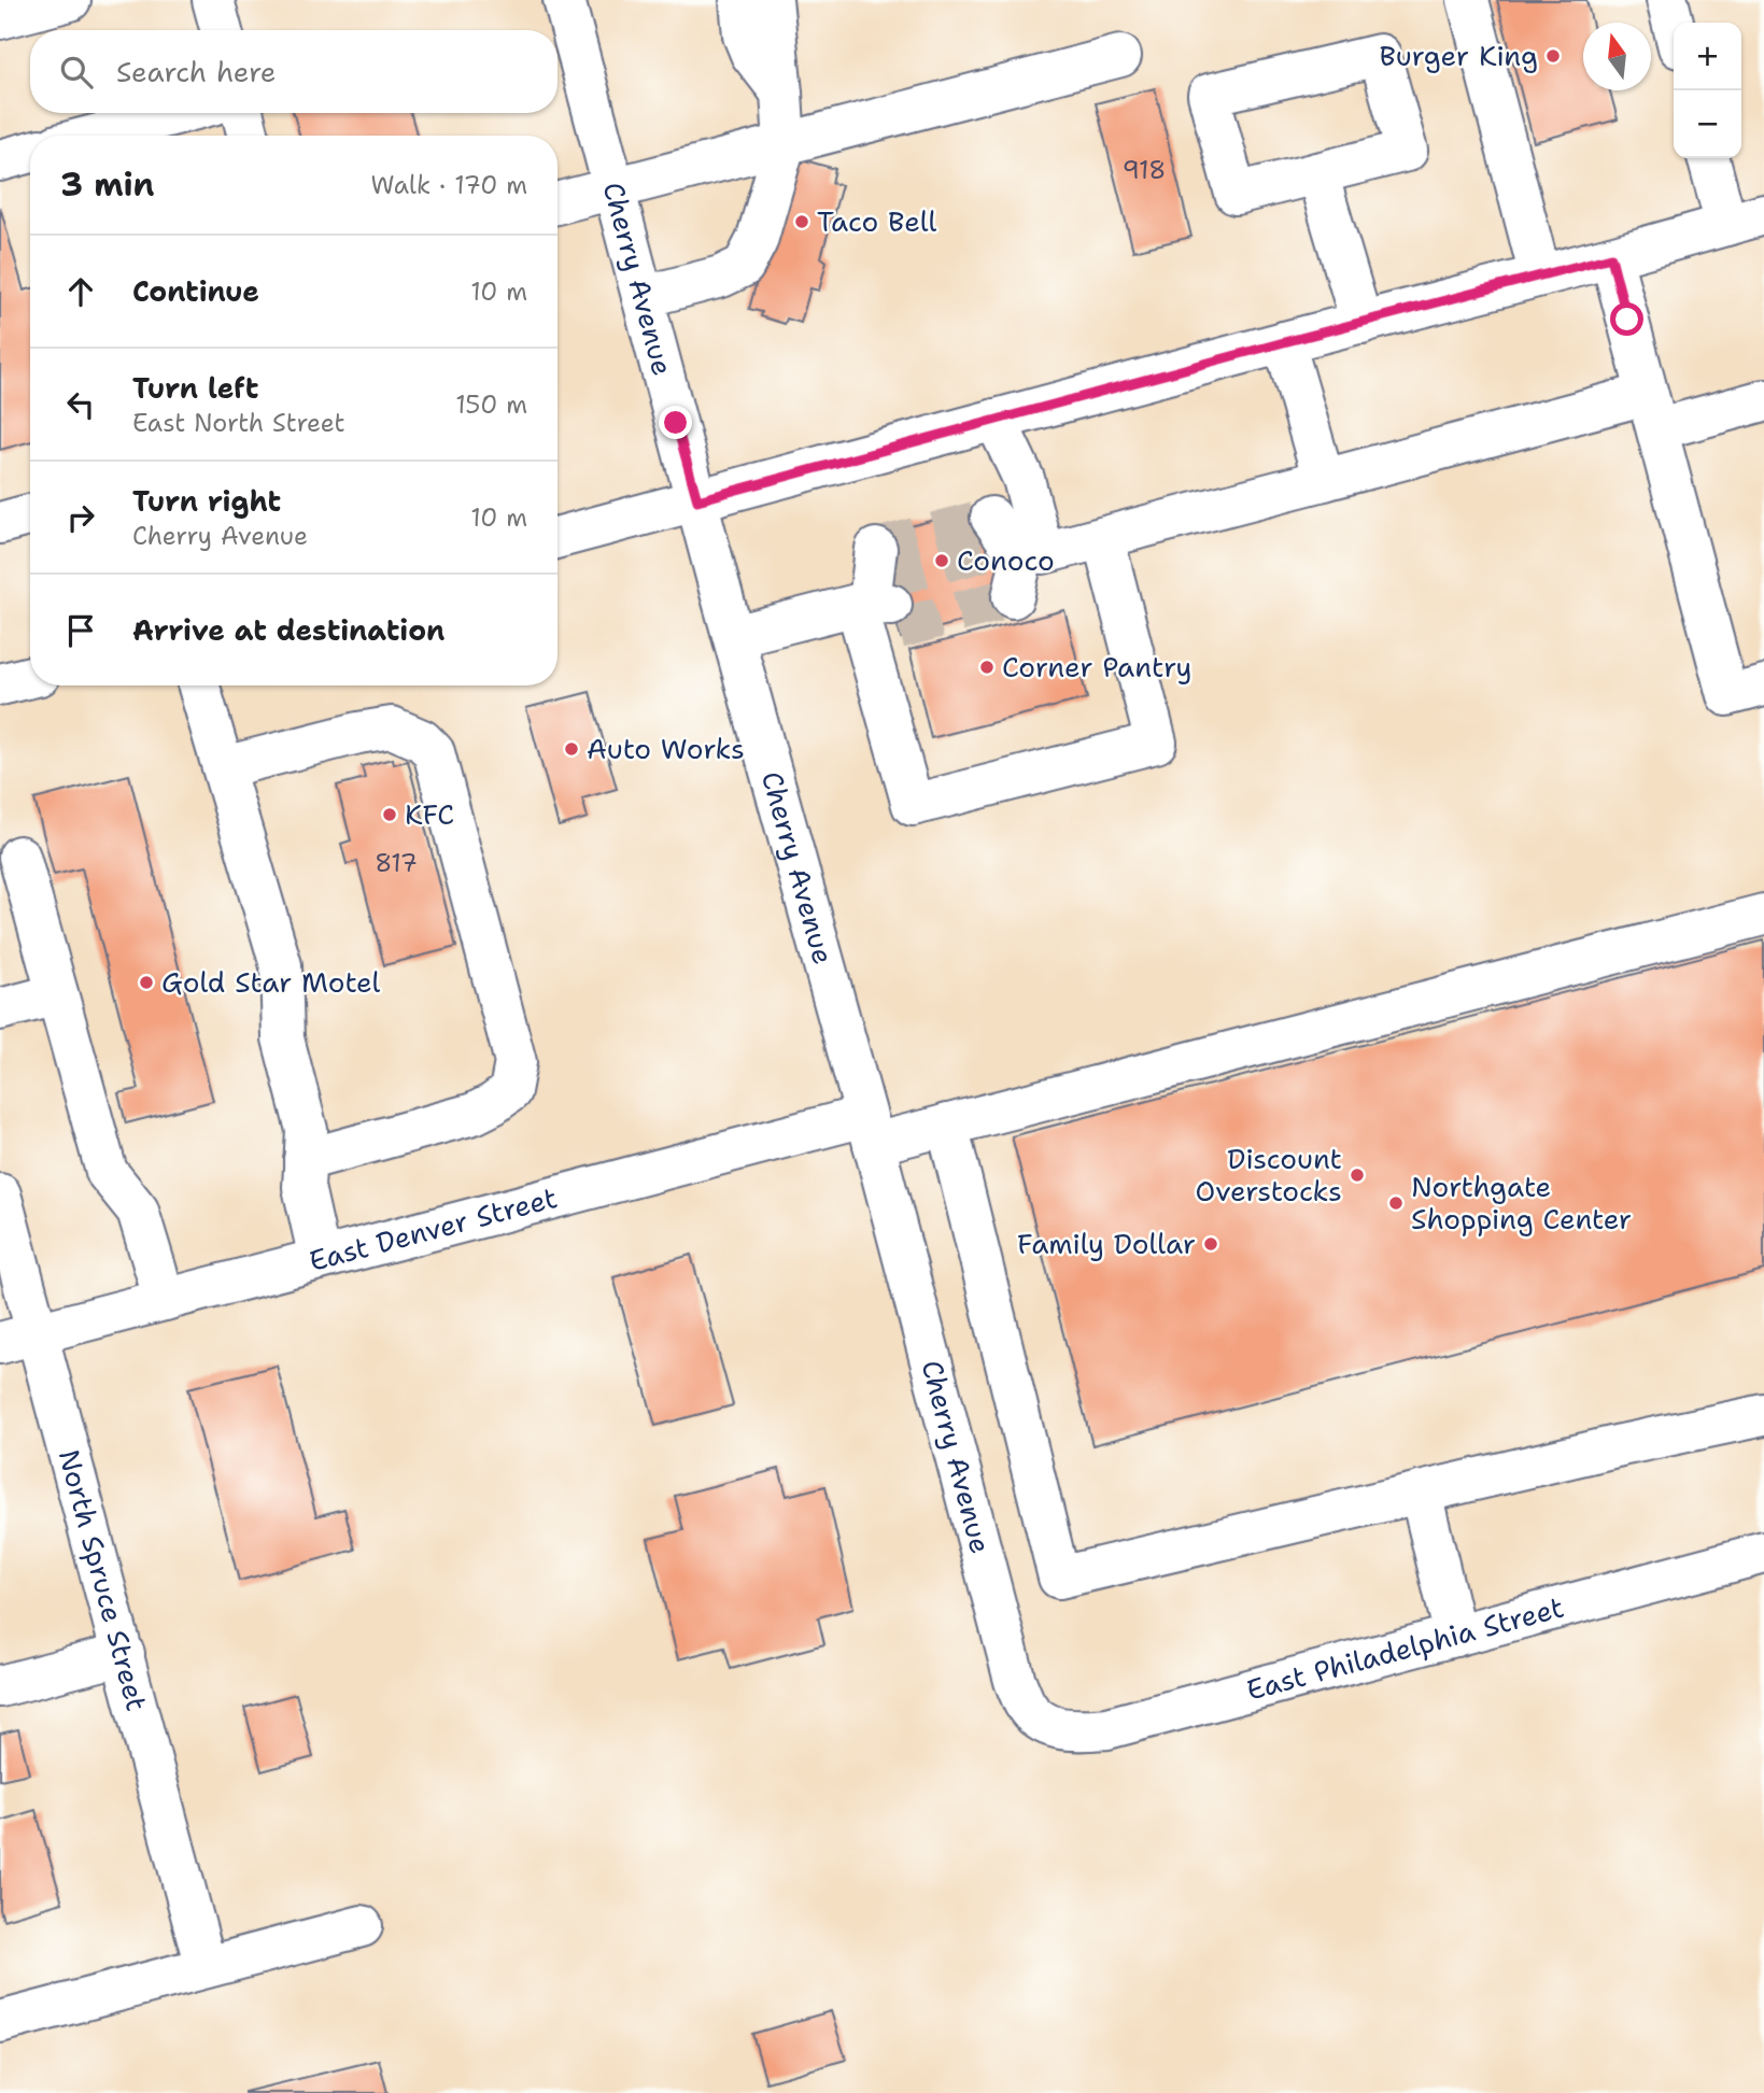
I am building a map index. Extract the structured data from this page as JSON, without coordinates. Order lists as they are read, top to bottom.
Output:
{
  "streets": {
    "street": [
      "Cherry Avenue",
      "East Denver Street",
      "North Spruce Street",
      "East Philadelphia Street"
    ]
  },
  "crossings": [
    ["Cherry Avenue", "East Denver Street"],
    ["Cherry Avenue", "East Philadelphia Street"],
    ["East Denver Street", "North Spruce Street"]
  ],
  "places": [
    "Burger King",
    "Taco Bell",
    "Conoco",
    "Corner Pantry",
    "Auto Works",
    "KFC",
    "Gold Star Motel",
    "Discount Overstocks",
    "Northgate Shopping Center",
    "Family Dollar"
  ],
  "house_numbers": ["918", "817"],
  "north": "top",
  "page": {
    "map_buttons": ["+", "−"],
    "search": "Search here",
    "heading": ["3 min", "Walk · 170 m"],
    "list": [
      ["Continue", "10 m"],
      ["Turn left", "East North Street", "150 m"],
      ["Turn right", "Cherry Avenue", "10 m"],
      "Arrive at destination"
    ]
  }
}
